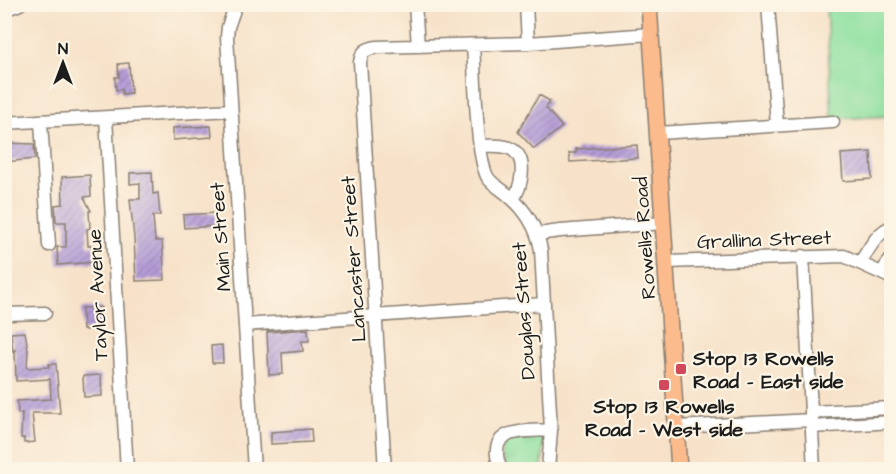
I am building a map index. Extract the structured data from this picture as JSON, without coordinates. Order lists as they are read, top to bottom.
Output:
{
  "streets": {
    "main road": ["Rowells Road"],
    "street": [
      "Main Street",
      "Grallina Street",
      "Lancaster Street",
      "Taylor Avenue",
      "Douglas Street"
    ]
  },
  "crossings": [
    ["Rowells Road", "Grallina Street"]
  ],
  "places": {
    "transit": ["Stop 13 Rowells Road - East side", "Stop 13 Rowells Road - West side"]
  },
  "north": "top"
}
